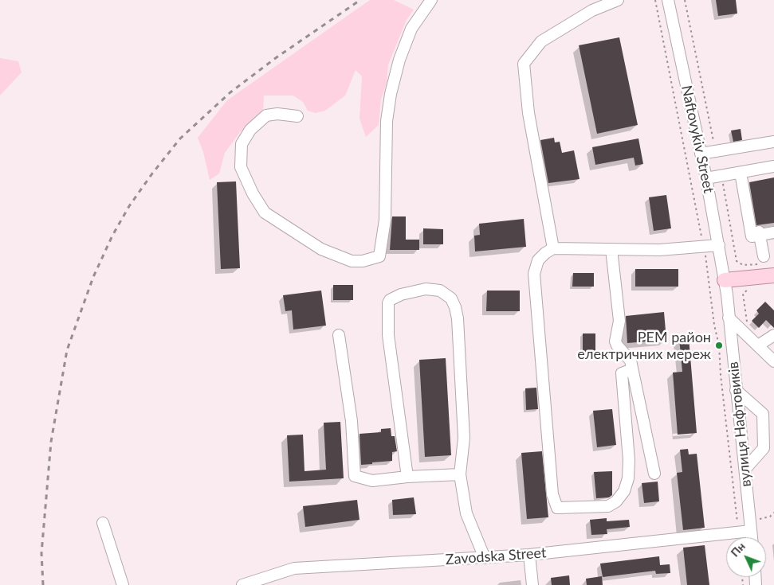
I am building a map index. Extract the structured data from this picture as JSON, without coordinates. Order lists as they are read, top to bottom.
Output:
{
  "streets": {
    "street": ["Naftovykiv Street", "вулиця Нафтовиків", "Zavodska Street"]
  },
  "crossings": [
    ["Naftovykiv Street", "вулиця Нафтовиків"],
    ["вулиця Нафтовиків", "Zavodska Street"]
  ],
  "places": ["РЕМ район електричних мереж"],
  "north": "top left"
}
